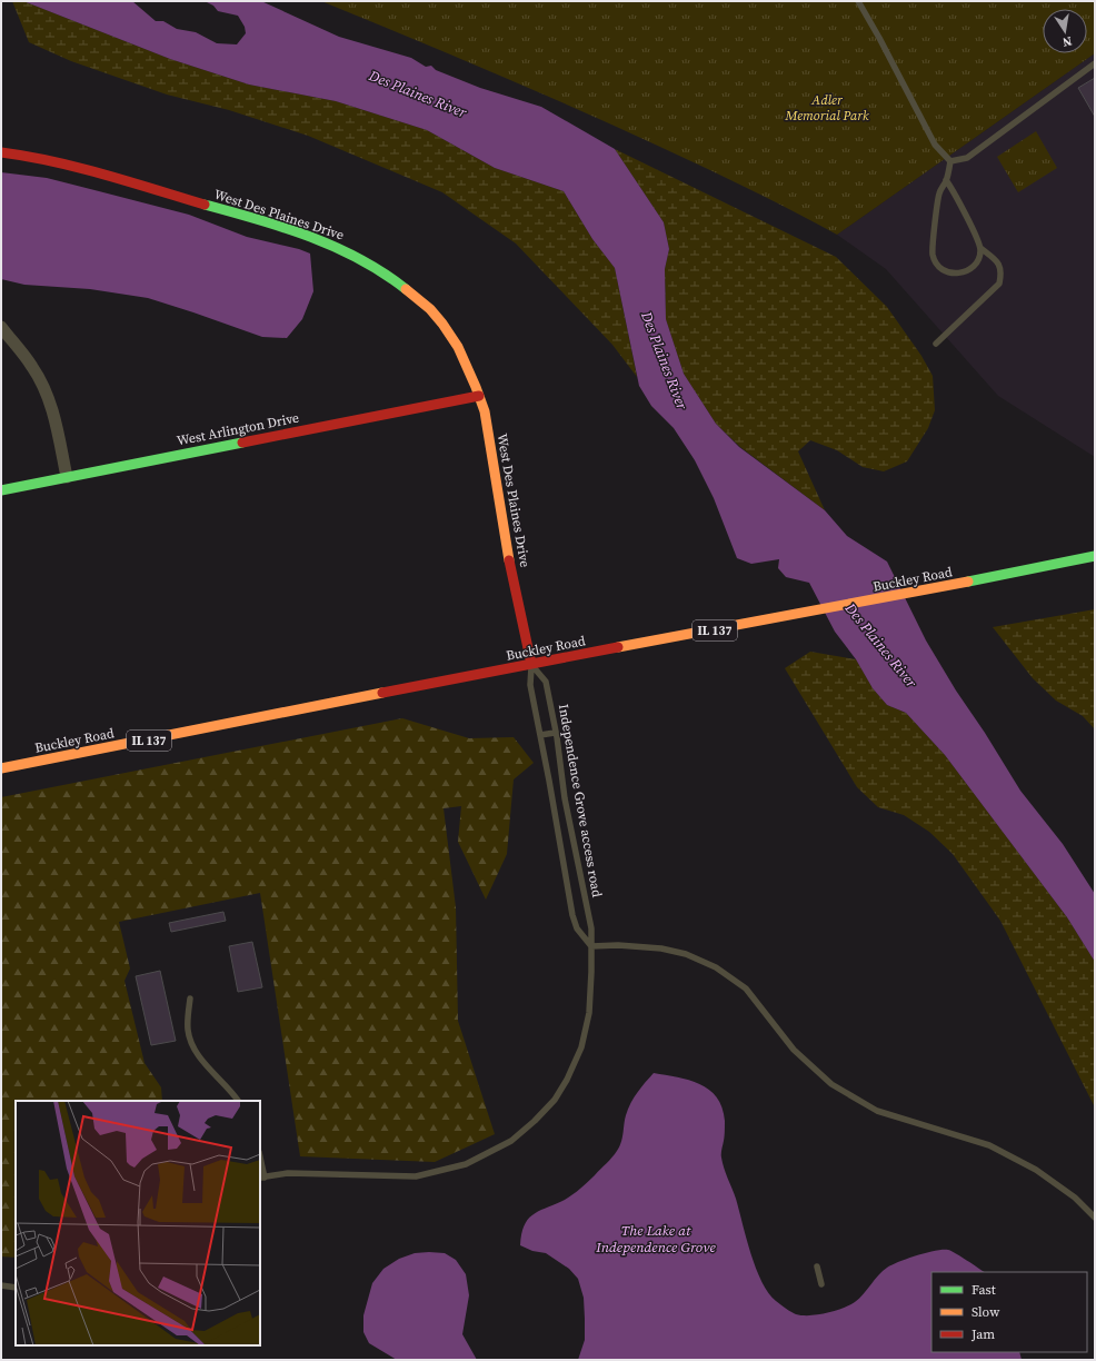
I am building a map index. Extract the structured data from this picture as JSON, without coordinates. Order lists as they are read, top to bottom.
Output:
{
  "streets": {
    "street": [
      "West Des Plaines Drive",
      "West Arlington Drive",
      "Buckley Road",
      "IL 137"
    ],
    "lane": ["Independence Grove access road"]
  },
  "crossings": [
    ["West Des Plaines Drive", "West Arlington Drive"],
    ["West Des Plaines Drive", "Buckley Road"],
    ["West Des Plaines Drive", "Independence Grove access road"],
    ["Buckley Road", "Independence Grove access road"]
  ],
  "water": ["Des Plaines River", "The Lake at Independence Grove"],
  "parks": ["Adler Memorial Park"],
  "legend": ["Fast", "Slow", "Jam"],
  "north": "bottom"
}
